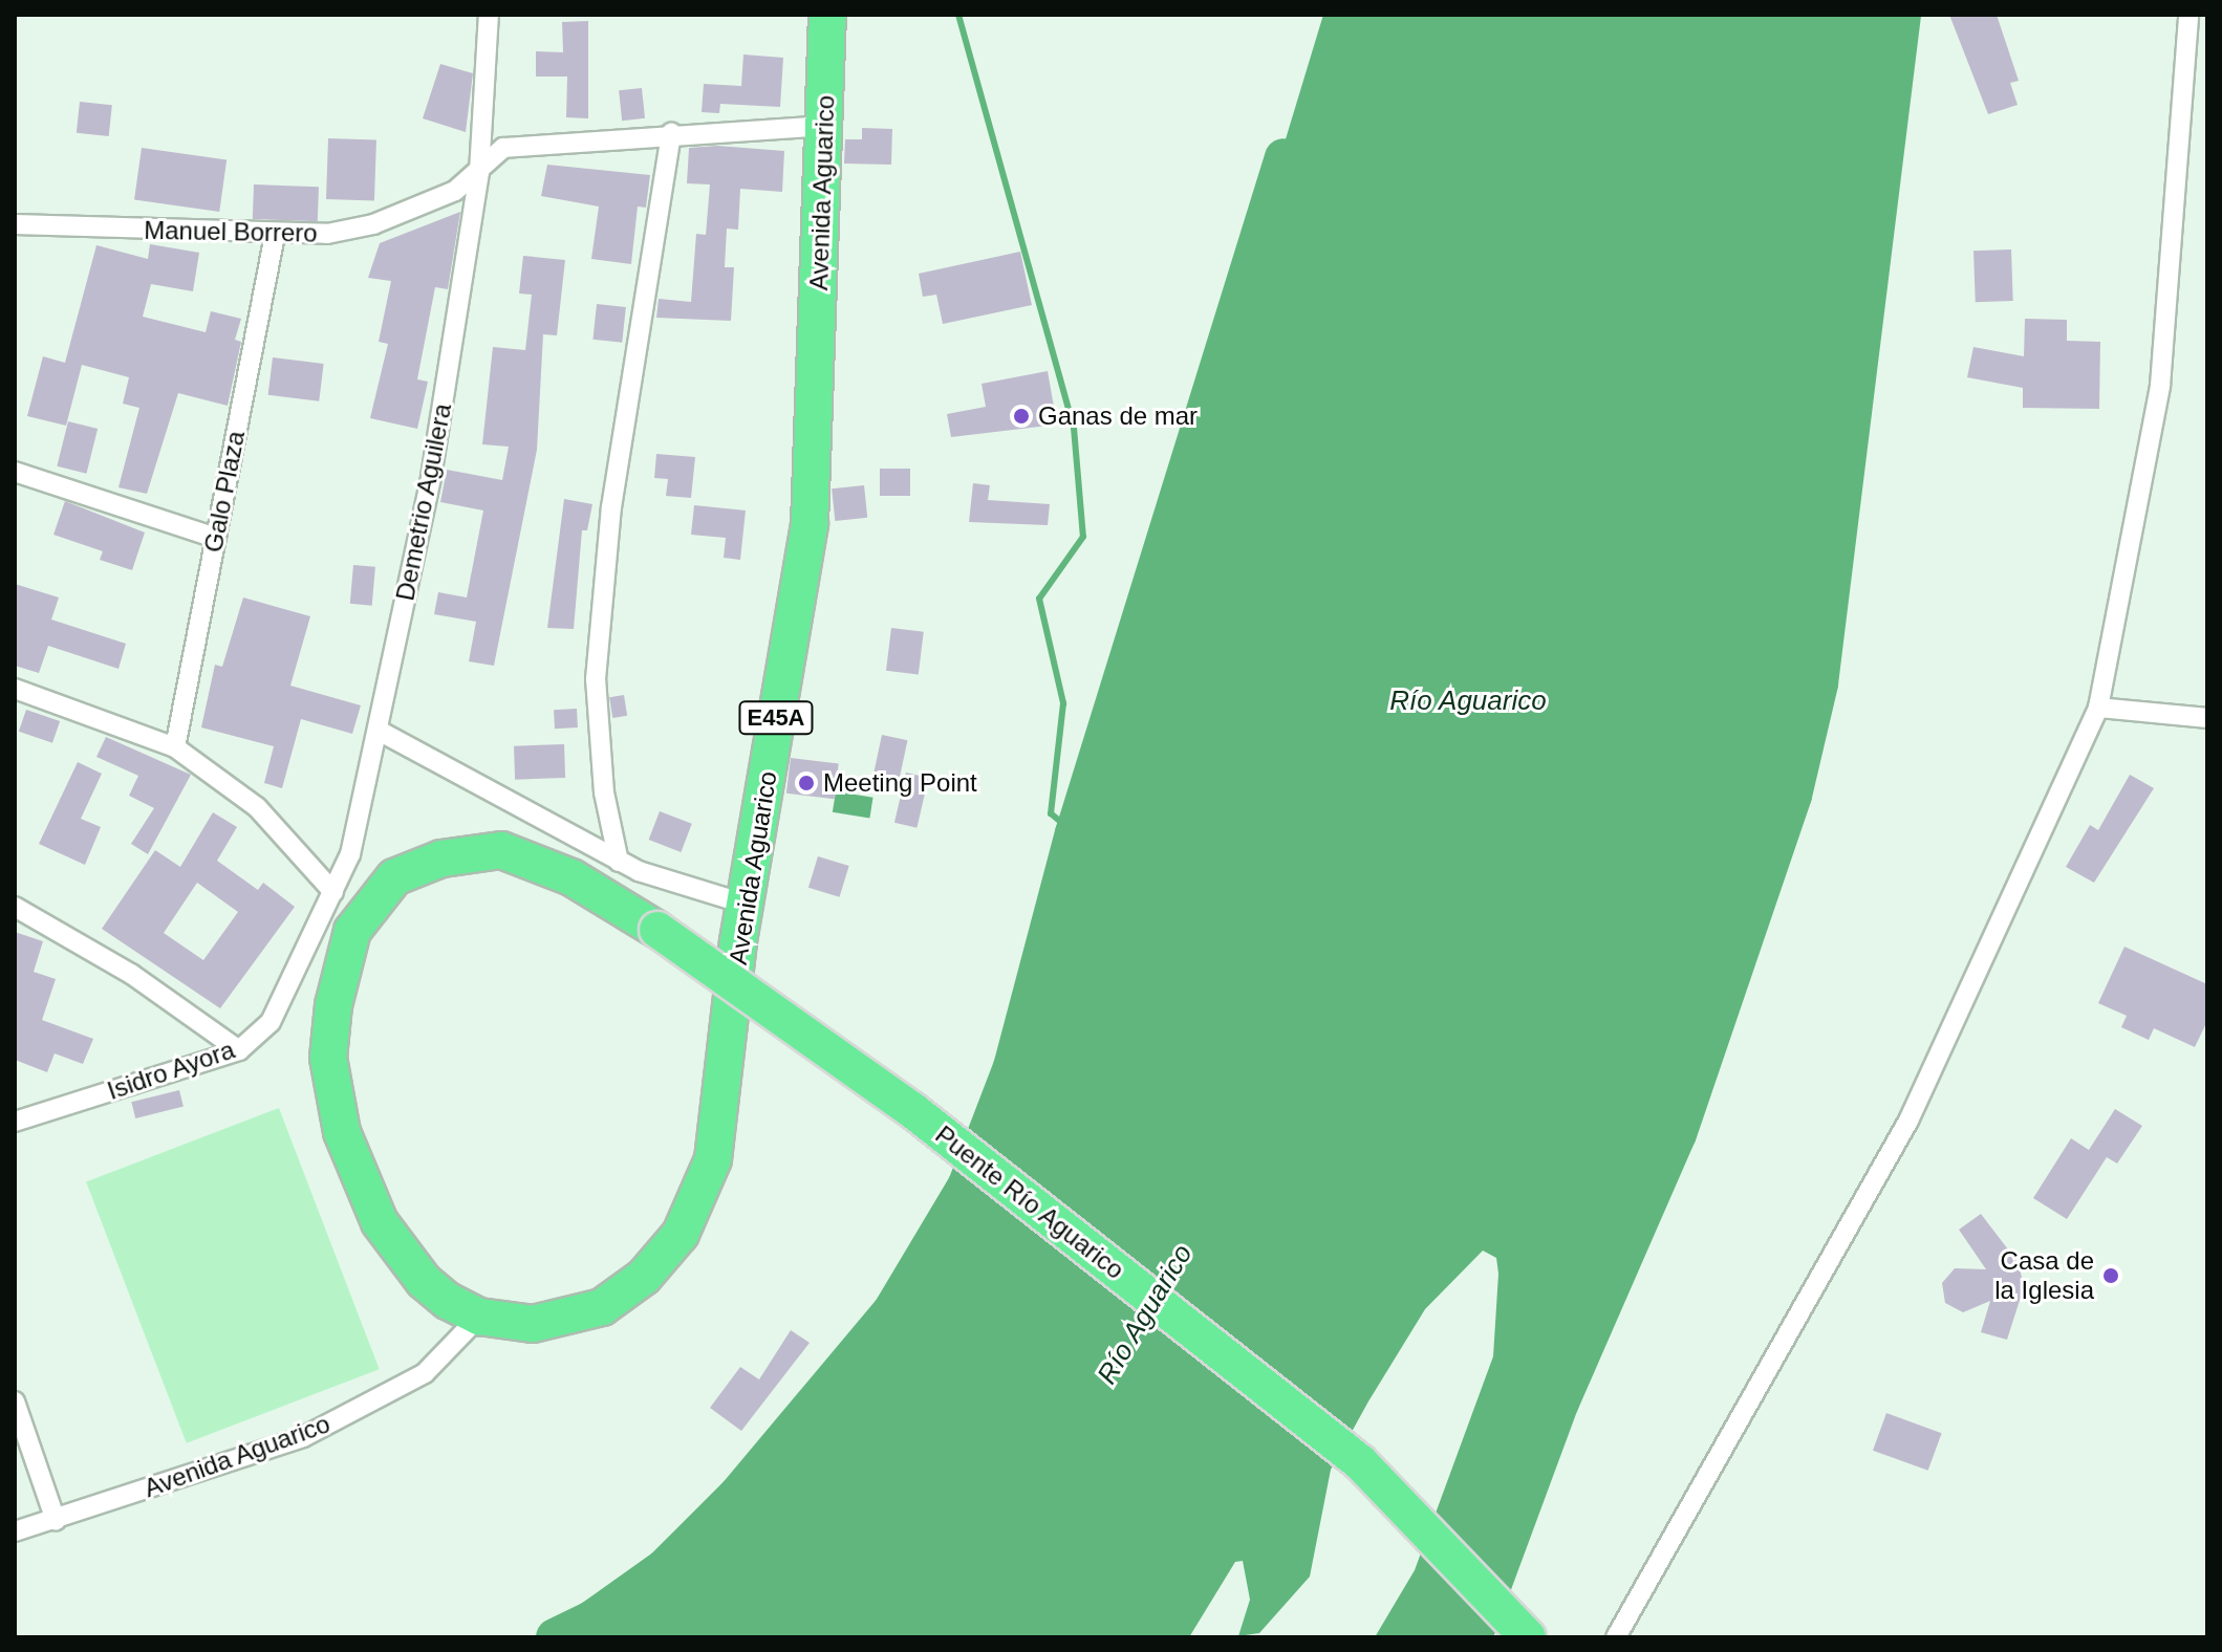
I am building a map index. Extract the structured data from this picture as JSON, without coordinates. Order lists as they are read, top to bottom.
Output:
{
  "streets": {
    "highway": ["Avenida Aguarico", "E45A", "Puente Río Aguarico"],
    "street": [
      "Manuel Borrero",
      "Galo Plaza",
      "Demetrio Aguilera",
      "Isidro Ayora"
    ]
  },
  "crossings": [
    ["Avenida Aguarico", "Manuel Borrero"],
    ["Avenida Aguarico", "Puente Río Aguarico"],
    ["Manuel Borrero", "Galo Plaza"],
    ["Manuel Borrero", "Demetrio Aguilera"],
    ["Demetrio Aguilera", "Isidro Ayora"]
  ],
  "water": ["Río Aguarico"],
  "places": ["Ganas de mar", "Meeting Point", "Casa de la Iglesia"]
}
